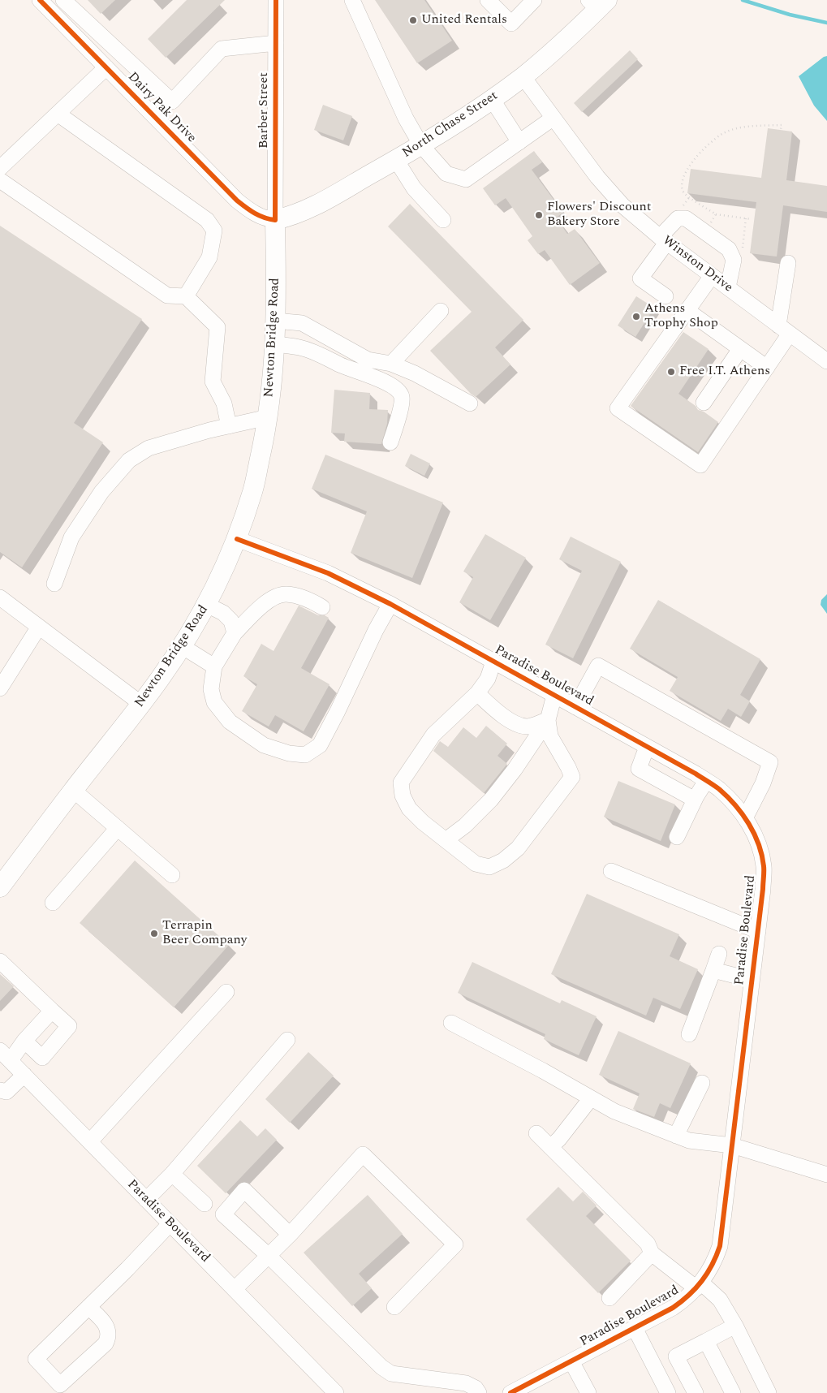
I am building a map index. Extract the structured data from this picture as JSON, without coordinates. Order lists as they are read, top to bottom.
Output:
{
  "streets": {
    "main road": ["North Chase Street", "Newton Bridge Road"],
    "street": [
      "Dairy Pak Drive",
      "Barber Street",
      "Winston Drive",
      "Paradise Boulevard"
    ]
  },
  "crossings": [
    ["Dairy Pak Drive", "Barber Street"],
    ["Dairy Pak Drive", "North Chase Street"],
    ["Dairy Pak Drive", "Newton Bridge Road"],
    ["Barber Street", "North Chase Street"],
    ["Barber Street", "Newton Bridge Road"],
    ["North Chase Street", "Winston Drive"],
    ["North Chase Street", "Newton Bridge Road"],
    ["Newton Bridge Road", "Paradise Boulevard"]
  ],
  "places": [
    "United Rentals",
    "Flowers' Discount Bakery Store",
    "Athens Trophy Shop",
    "Free I.T. Athens",
    "Terrapin Beer Company"
  ]
}
